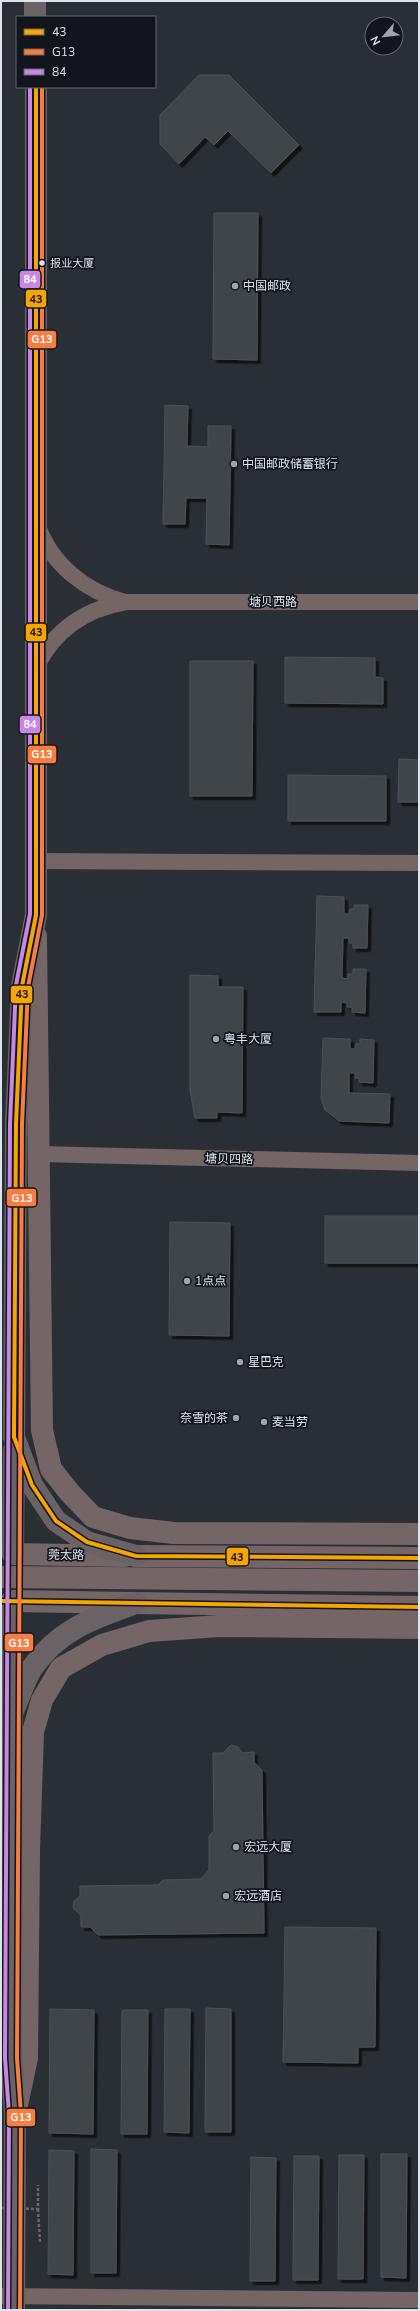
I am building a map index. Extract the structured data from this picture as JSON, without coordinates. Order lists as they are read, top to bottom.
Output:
{
  "streets": {
    "main road": ["莞太路"],
    "street": ["塘贝西路", "塘贝四路"]
  },
  "places": [
    "报业大厦",
    "中国邮政",
    "中国邮政储蓄银行",
    "粤丰大厦",
    "1点点",
    "星巴克",
    "奈雪的茶",
    "麦当劳",
    "宏远大厦",
    "宏远酒店"
  ],
  "lines": ["transit line 43", "transit line G13", "transit line 84"],
  "legend": ["43", "G13", "84"],
  "north": "bottom left"
}
